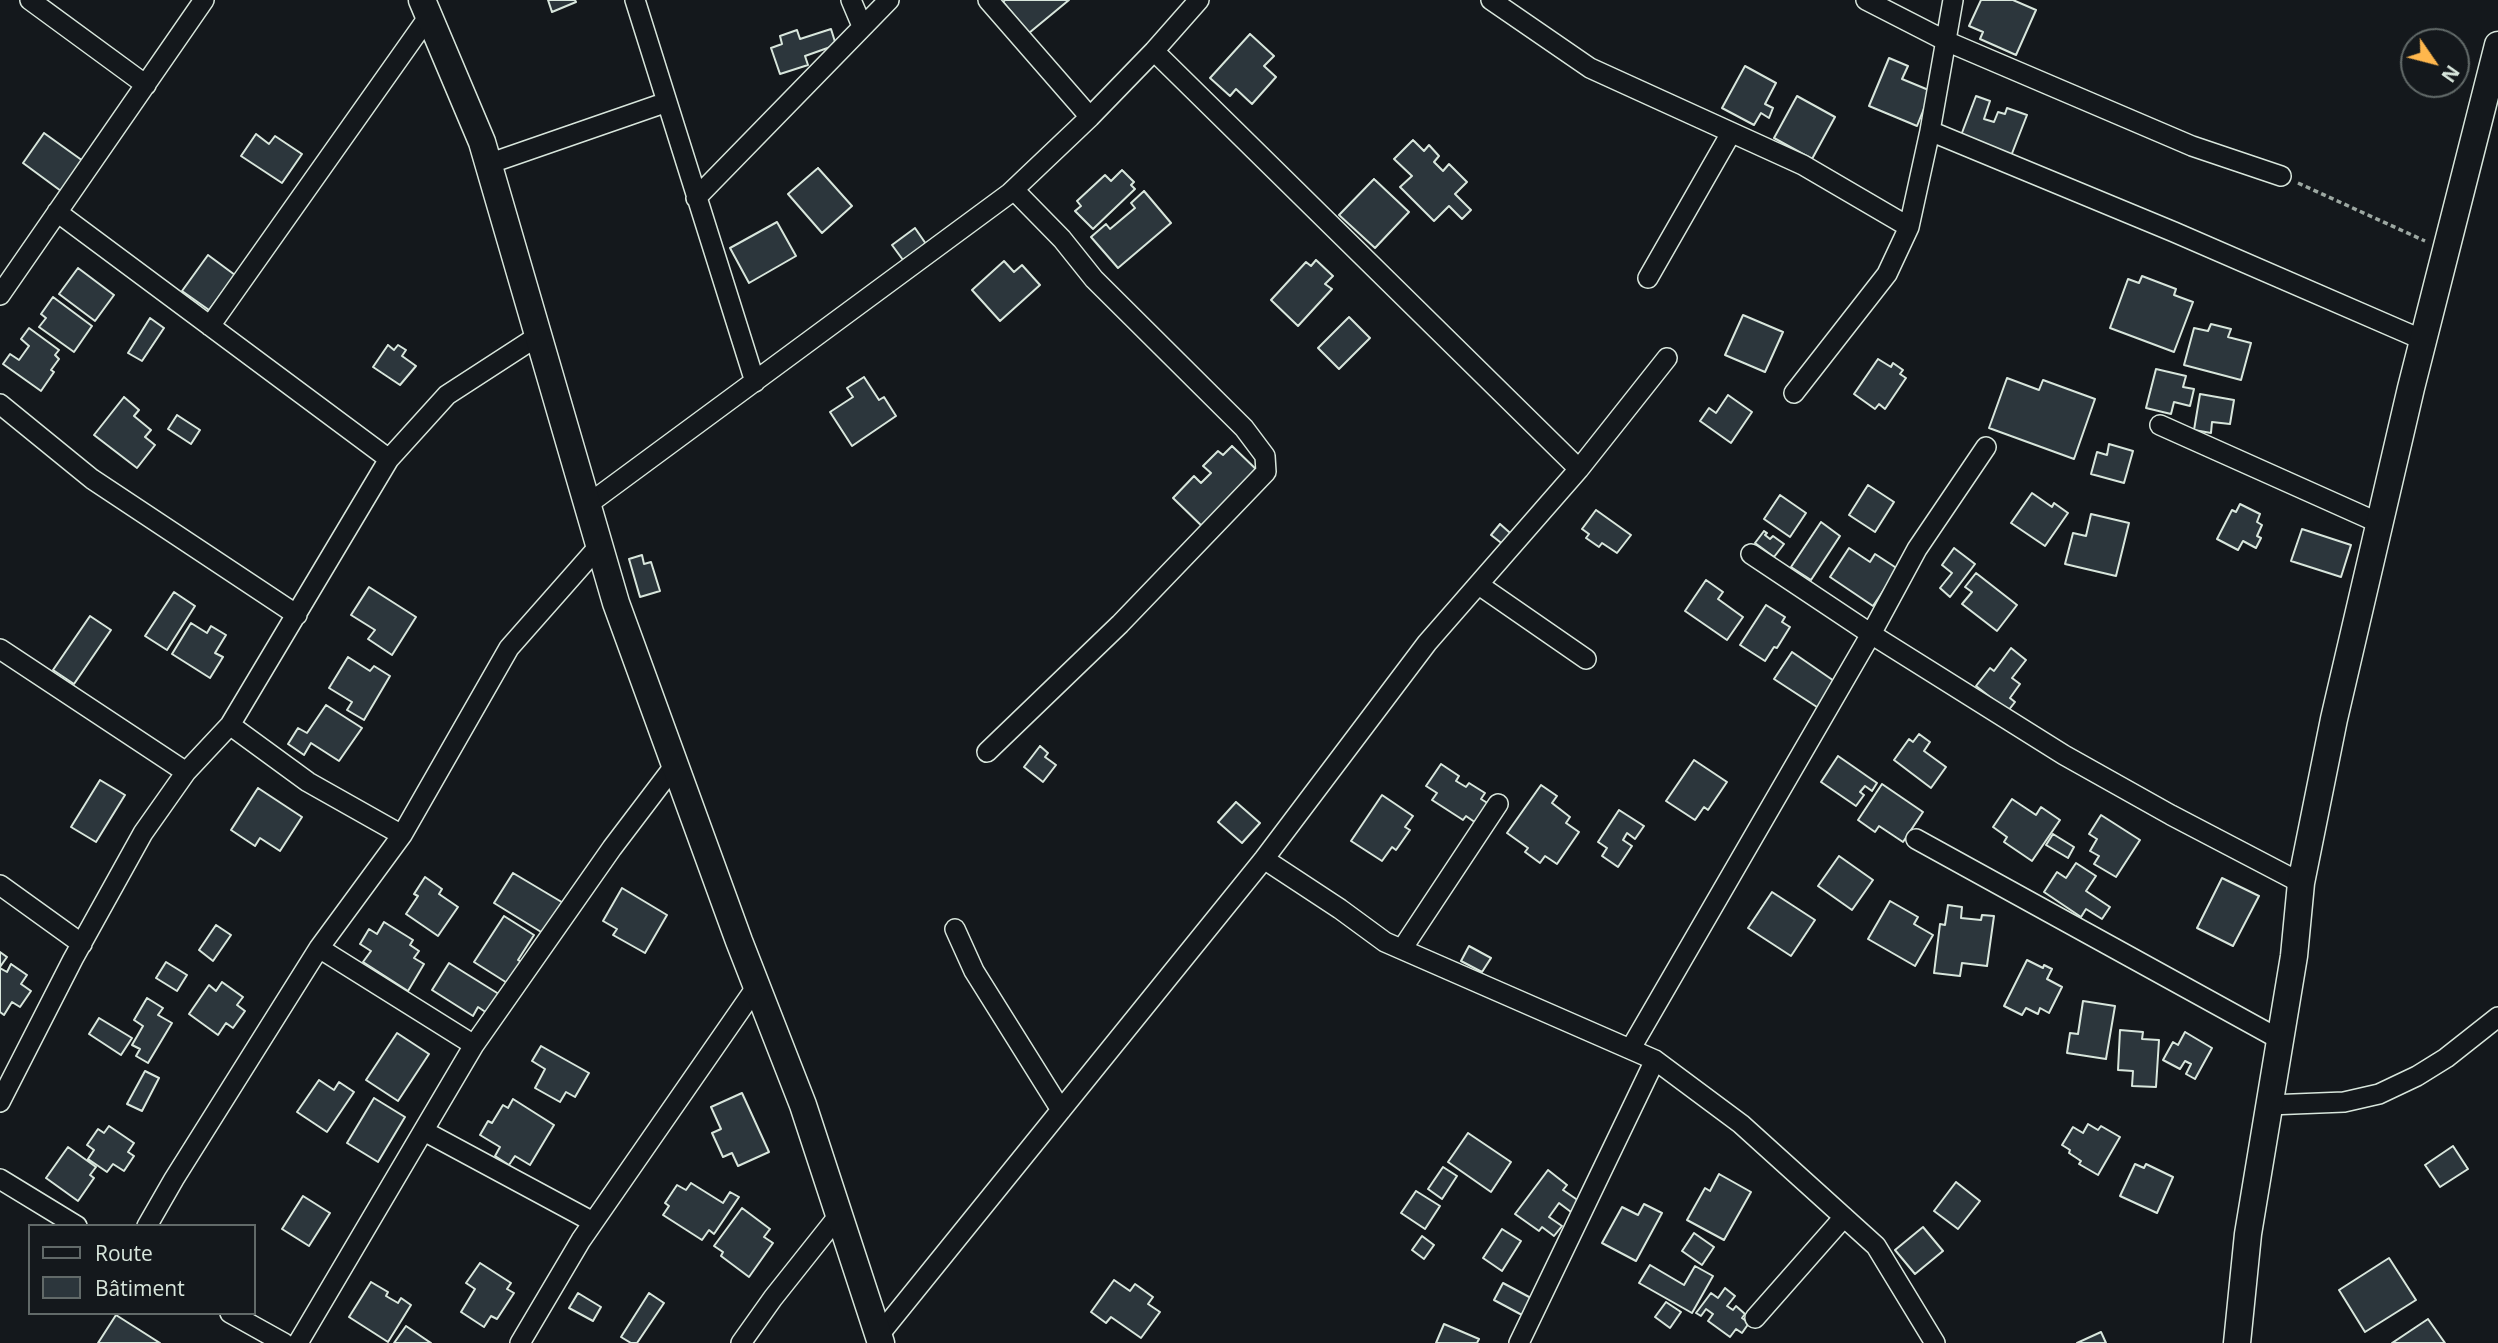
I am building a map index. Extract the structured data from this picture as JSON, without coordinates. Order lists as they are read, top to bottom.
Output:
{
  "legend": ["Route", "Bâtiment"],
  "north": "bottom right"
}
